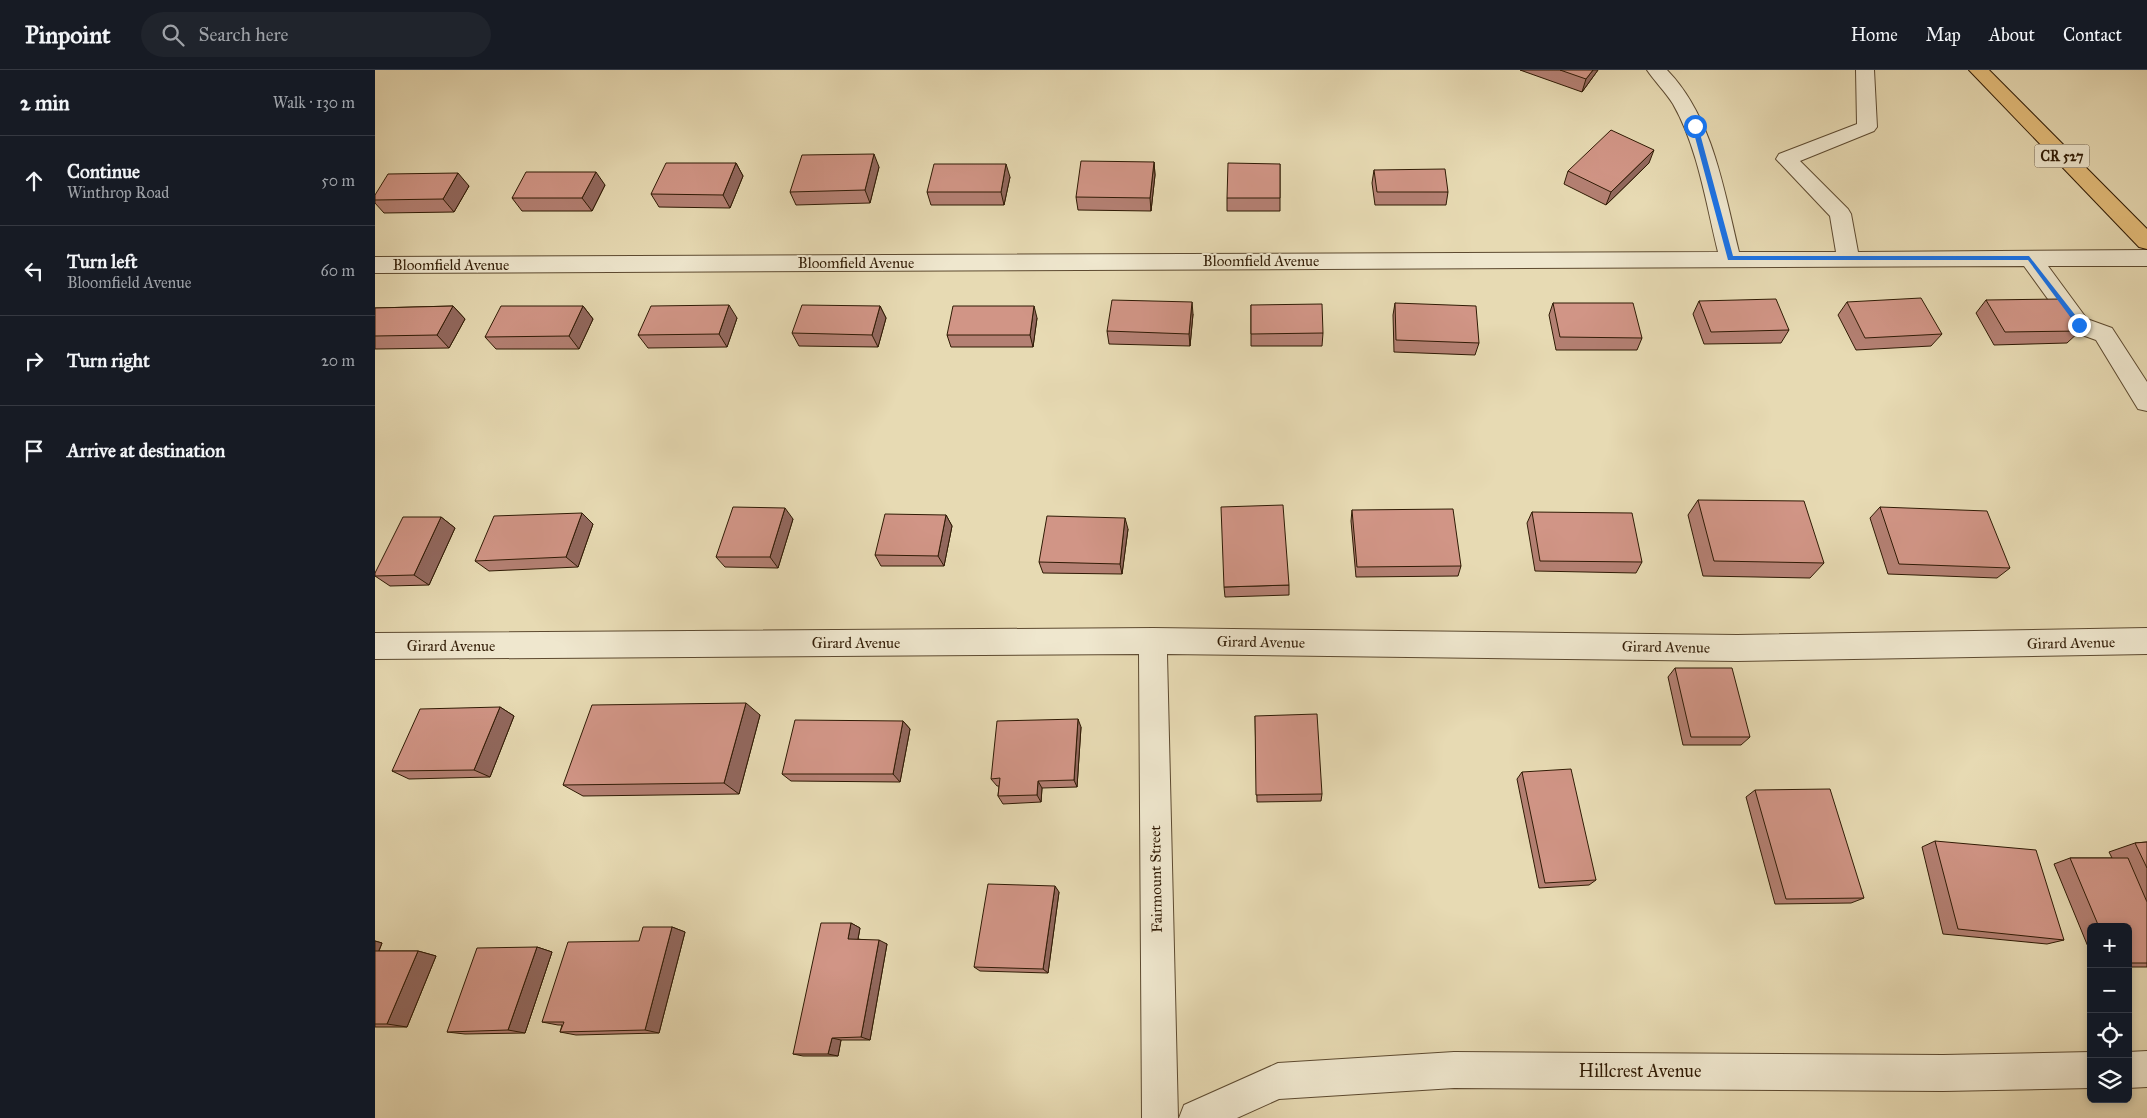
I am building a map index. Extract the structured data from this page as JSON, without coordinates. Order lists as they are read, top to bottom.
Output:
{
  "streets": {
    "main road": ["CR 527"],
    "street": [
      "Bloomfield Avenue",
      "Girard Avenue",
      "Fairmount Street",
      "Hillcrest Avenue"
    ]
  },
  "crossings": [
    ["Girard Avenue", "Fairmount Street"]
  ],
  "page": {
    "header": "Pinpoint",
    "search": "Search here",
    "nav": [
      "Home",
      "Map",
      "About",
      "Contact"
    ],
    "heading": ["2 min", "Walk · 130 m"],
    "list": [
      ["Continue", "Winthrop Road", "50 m"],
      ["Turn left", "Bloomfield Avenue", "60 m"],
      ["Turn right", "20 m"],
      "Arrive at destination"
    ],
    "map_buttons": ["+", "−"]
  }
}
